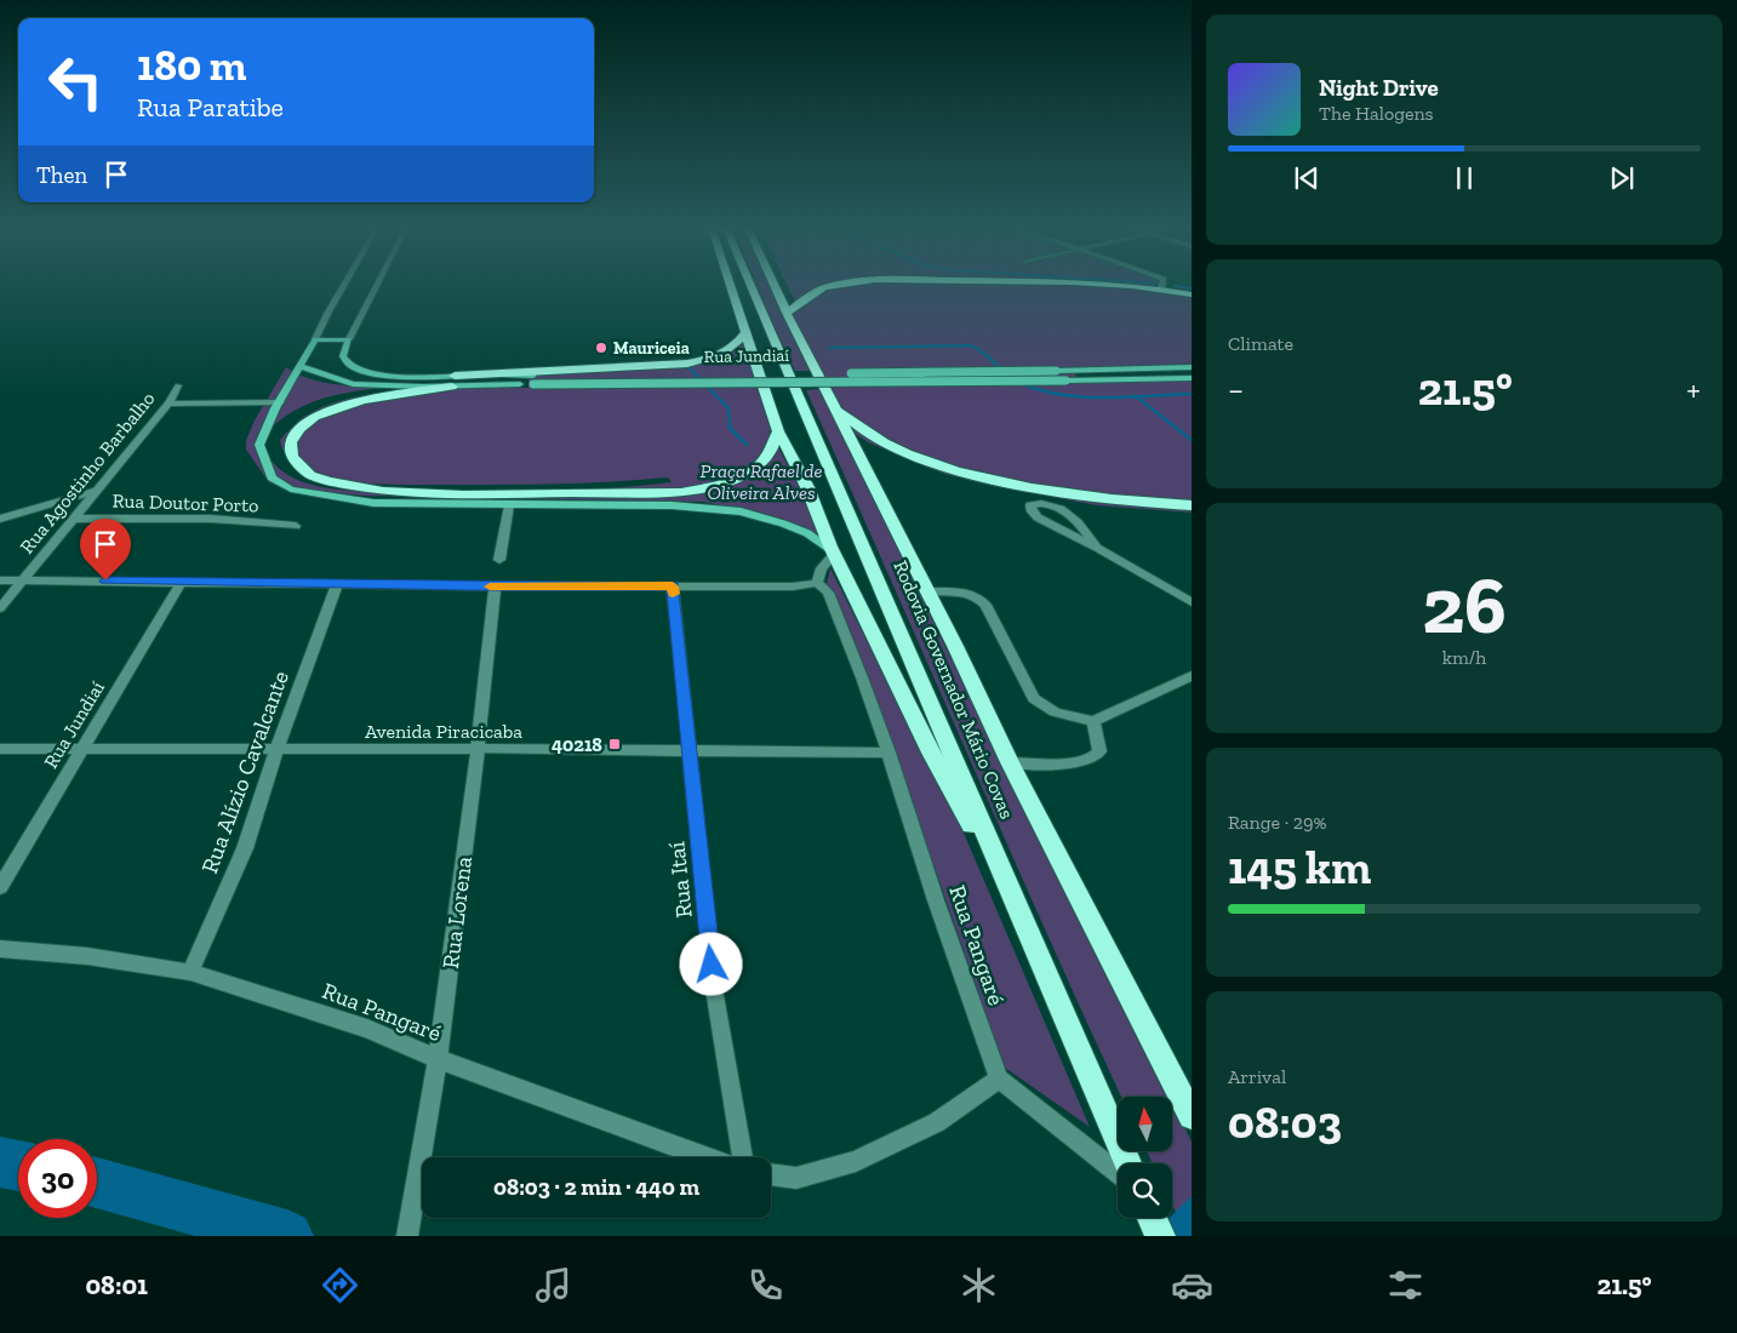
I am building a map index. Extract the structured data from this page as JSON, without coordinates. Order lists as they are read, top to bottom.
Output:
{
  "streets": {
    "highway": ["Rodovia Governador Mário Covas"],
    "main road": ["Rua Jundiaí"],
    "street": [
      "Rua Agostinho Barbalho",
      "Rua Doutor Porto",
      "Avenida Piracicaba",
      "Rua Alízio Cavalcante",
      "Rua Itaí",
      "Rua Lorena",
      "Rua Pangaré"
    ]
  },
  "crossings": [
    ["Rua Jundiaí", "Avenida Piracicaba"],
    ["Rua Agostinho Barbalho", "Rua Doutor Porto"],
    ["Avenida Piracicaba", "Rua Alízio Cavalcante"],
    ["Avenida Piracicaba", "Rua Itaí"],
    ["Avenida Piracicaba", "Rua Lorena"],
    ["Avenida Piracicaba", "Rua Pangaré"],
    ["Rua Alízio Cavalcante", "Rua Pangaré"],
    ["Rua Lorena", "Rua Pangaré"]
  ],
  "parks": ["Praça Rafael de Oliveira Alves"],
  "places": {
    "other": ["Mauriceia"],
    "transit": ["40218"]
  },
  "north": "top",
  "page": {
    "turn": ["180 m", "Rua Paratibe"],
    "song": ["Night Drive", "The Halogens"],
    "then": "Then",
    "tile": [
      "Climate",
      ["26", "km/h"],
      ["Range · 29%", "145 km"],
      ["Arrival", "08:03"]
    ],
    "heat": ["−", "21.5°", "+"],
    "limit": "30",
    "trip": "08:03 · 2 min · 440 m",
    "tabs": ["08:01", "21.5°"]
  }
}
